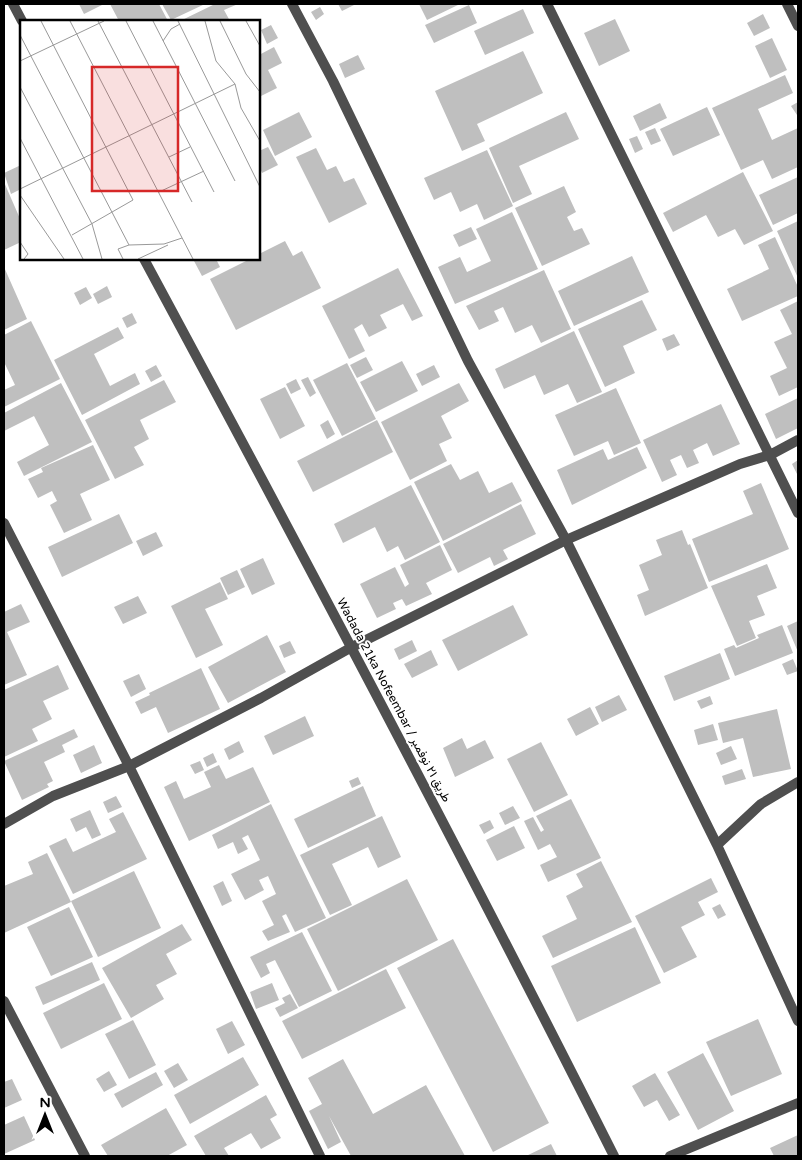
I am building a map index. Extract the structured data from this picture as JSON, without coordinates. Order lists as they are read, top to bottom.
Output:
{
  "streets": {
    "street": ["Wadada 21ka Nofeembar / طريق ٢١ نوفمبر"]
  },
  "north": "top"
}
